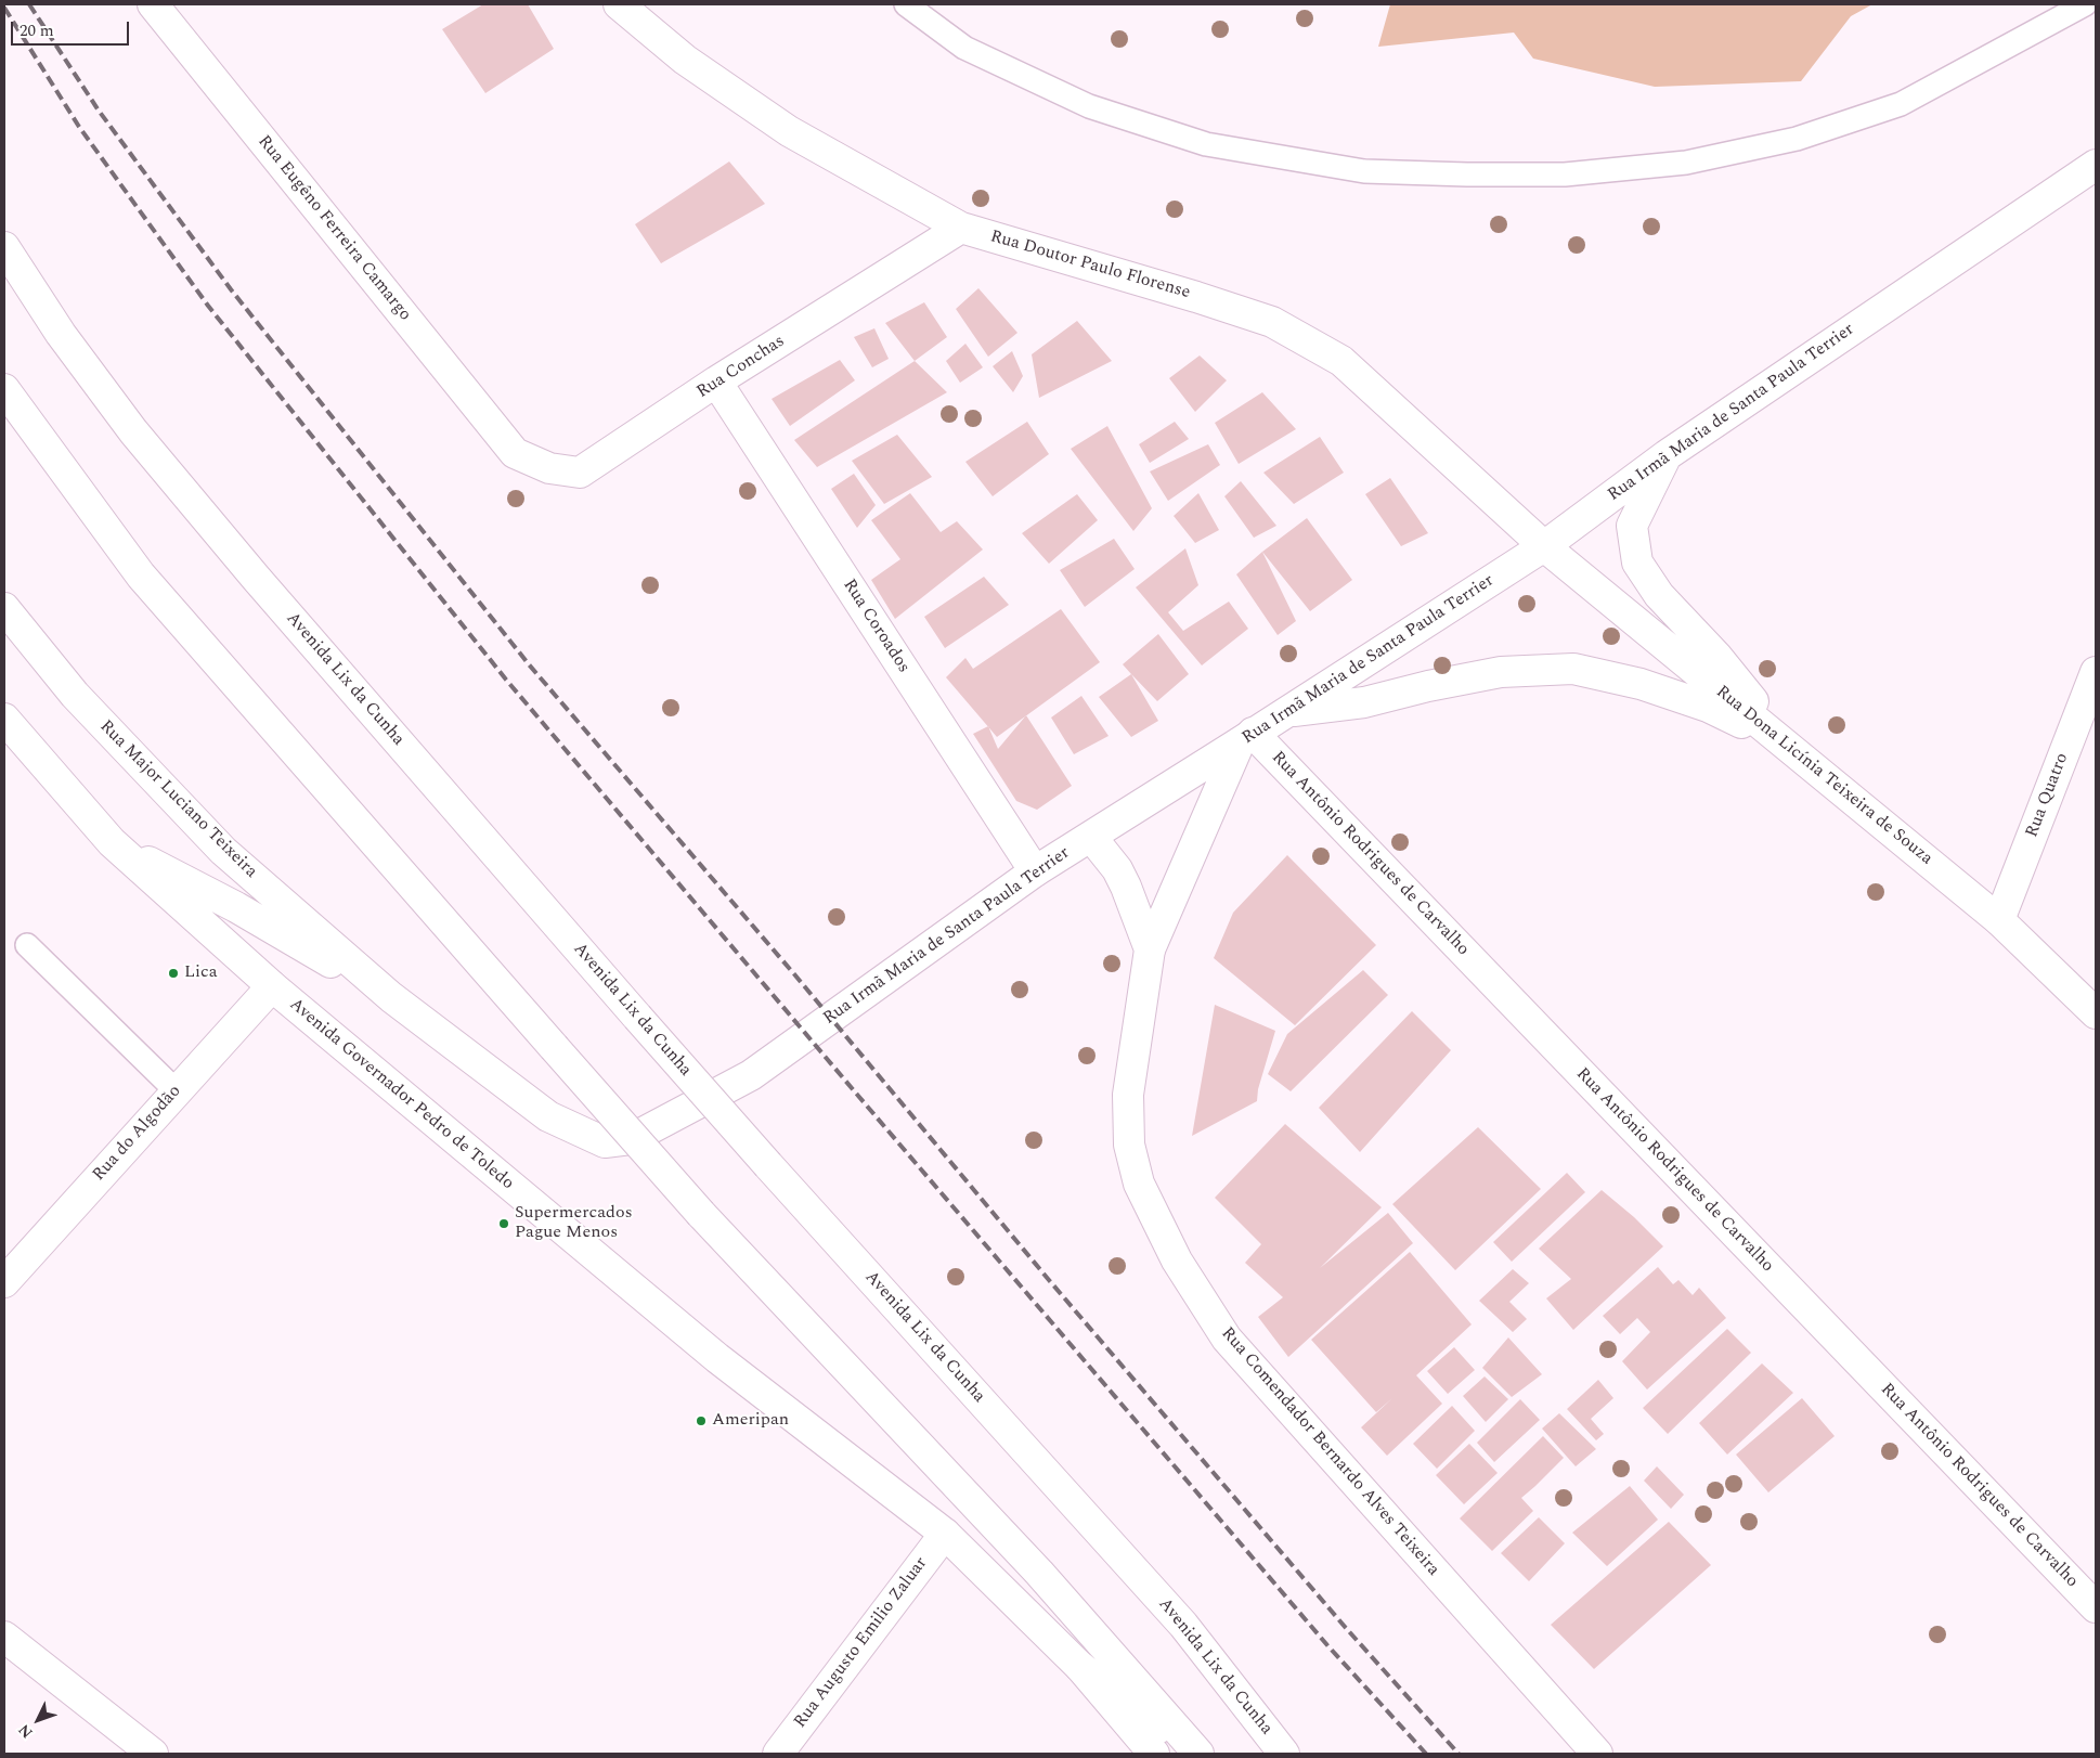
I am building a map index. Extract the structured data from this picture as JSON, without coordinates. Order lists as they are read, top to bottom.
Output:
{
  "streets": {
    "main road": [
      "Rua Eugêno Ferreira Camargo",
      "Rua Doutor Paulo Florense",
      "Rua Conchas",
      "Rua Irmã Maria de Santa Paula Terrier",
      "Rua Coroados",
      "Avenida Lix da Cunha",
      "Rua Dona Licínia Teixeira de Souza",
      "Rua Quatro",
      "Rua Major Luciano Teixeira",
      "Rua Antônio Rodrigues de Carvalho",
      "Avenida Governador Pedro de Toledo",
      "Rua do Algodão",
      "Rua Comendador Bernardo Alves Teixeira",
      "Rua Augusto Emilio Zaluar"
    ]
  },
  "crossings": [
    ["Rua Eugêno Ferreira Camargo", "Rua Conchas"],
    ["Rua Doutor Paulo Florense", "Rua Conchas"],
    ["Rua Doutor Paulo Florense", "Rua Irmã Maria de Santa Paula Terrier"],
    ["Rua Doutor Paulo Florense", "Rua Dona Licínia Teixeira de Souza"],
    ["Rua Conchas", "Rua Coroados"],
    ["Rua Irmã Maria de Santa Paula Terrier", "Rua Coroados"],
    ["Rua Irmã Maria de Santa Paula Terrier", "Rua Dona Licínia Teixeira de Souza"],
    ["Rua Irmã Maria de Santa Paula Terrier", "Rua Major Luciano Teixeira"],
    ["Rua Irmã Maria de Santa Paula Terrier", "Rua Antônio Rodrigues de Carvalho"],
    ["Rua Irmã Maria de Santa Paula Terrier", "Rua Comendador Bernardo Alves Teixeira"],
    ["Rua Dona Licínia Teixeira de Souza", "Rua Quatro"],
    ["Rua Major Luciano Teixeira", "Avenida Governador Pedro de Toledo"],
    ["Avenida Governador Pedro de Toledo", "Rua do Algodão"],
    ["Avenida Governador Pedro de Toledo", "Rua Augusto Emilio Zaluar"]
  ],
  "places": ["Lica", "Supermercados Pague Menos", "Ameripan"],
  "scale_bar": "20 m",
  "north": "bottom left"
}
